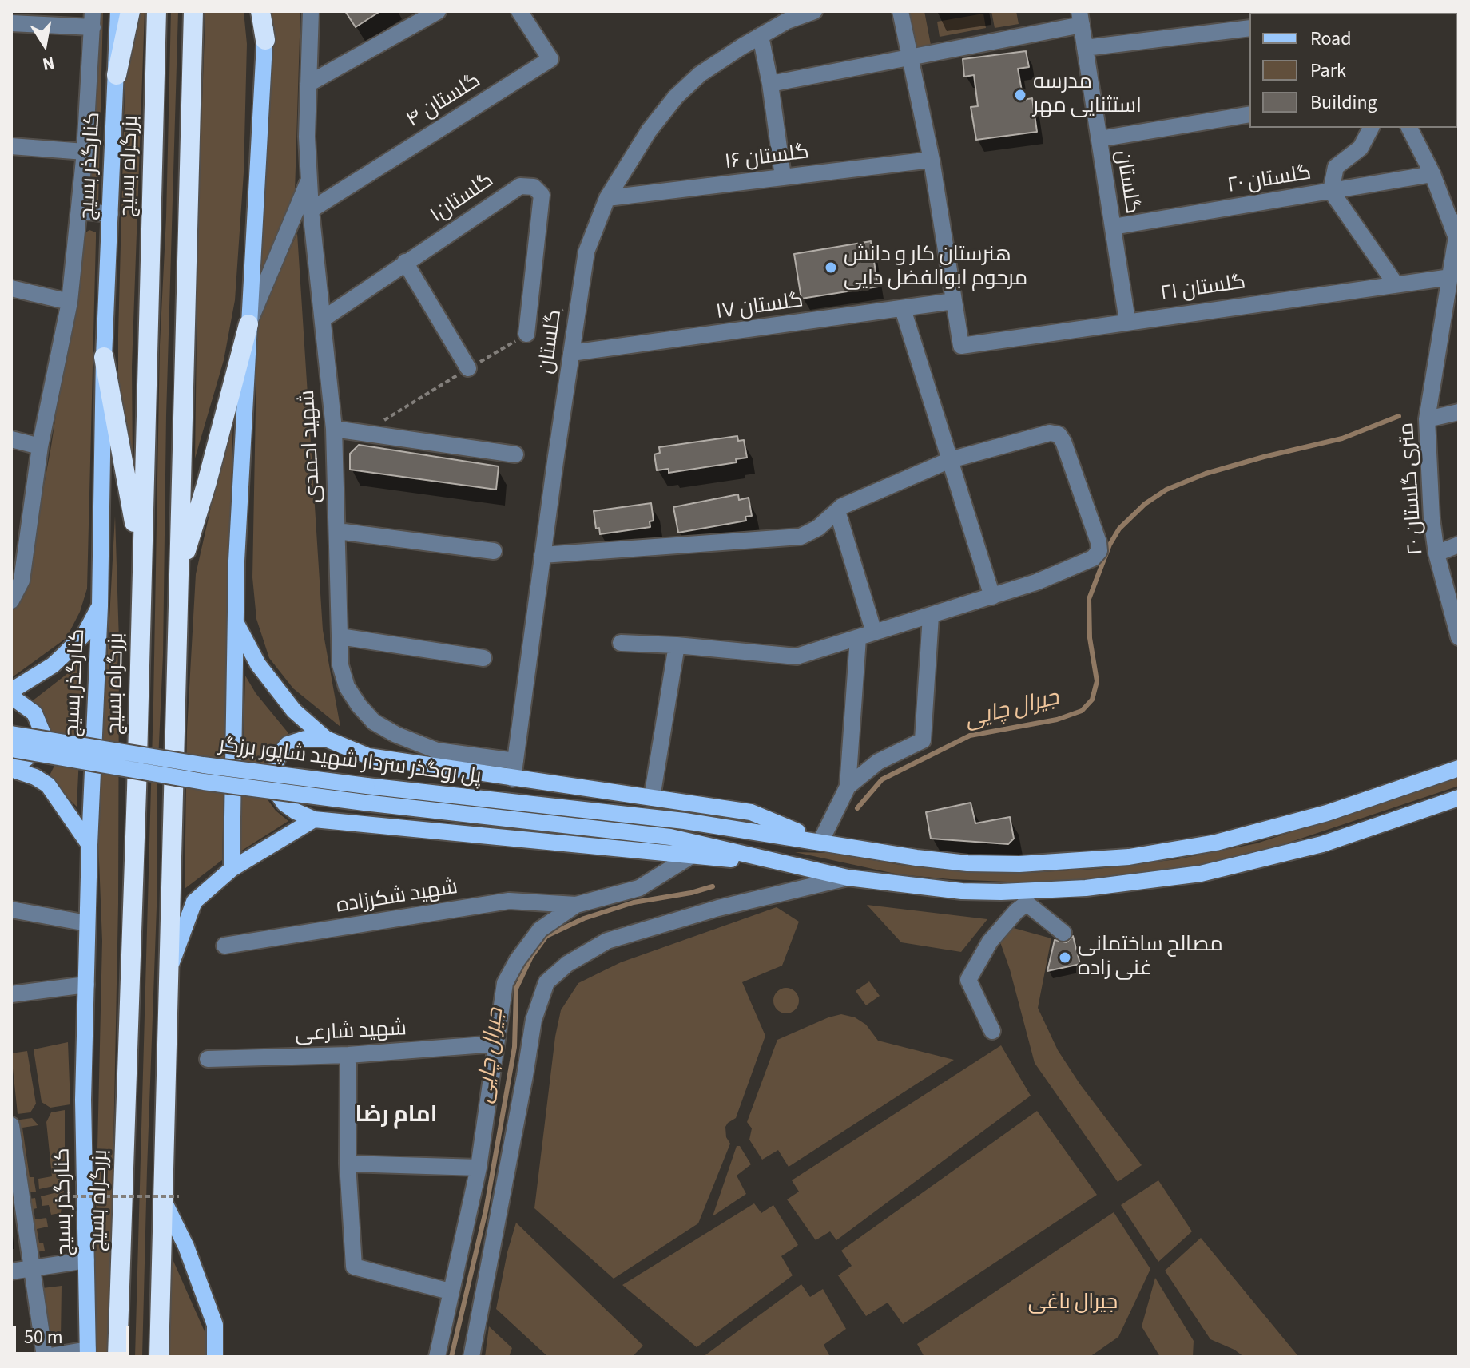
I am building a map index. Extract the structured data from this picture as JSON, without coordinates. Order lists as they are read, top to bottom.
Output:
{
  "streets": {
    "highway": ["بزرگراه بسیج"],
    "main road": ["کنارگذر بسیج", "پل روگذر سردار شهید شاپور برزگر"],
    "street": [
      "گلستان ۴",
      "گلستان ۱۶",
      "گلستان ۲۰",
      "گلستان",
      "گلستان۱",
      "گلستان ۲۱",
      "گلستان ۱۷",
      "شهید احمدی",
      "۲۰ متری گلستان",
      "شهید شکرزاده",
      "شهید شارعی"
    ]
  },
  "crossings": [
    ["گلستان ۴", "شهید احمدی"],
    ["گلستان ۱۶", "گلستان"],
    ["گلستان ۲۰", "گلستان"],
    ["گلستان", "گلستان ۲۱"],
    ["گلستان", "گلستان ۱۷"],
    ["گلستان", "شهید احمدی"],
    ["گلستان۱", "شهید احمدی"],
    ["گلستان ۲۱", "گلستان ۱۷"],
    ["گلستان ۲۱", "۲۰ متری گلستان"]
  ],
  "districts": ["امام رضا"],
  "water": ["جیرال چایی"],
  "parks": ["جیرال باغی"],
  "places": ["مدرسه استثنایی مهر", "هنرستان کار و دانش مرحوم ابوالفضل دایی", "مصالح ساختمانی غنی زاده"],
  "legend": ["Road", "Park", "Building"],
  "scale_bar": "50 m",
  "north": "bottom"
}
